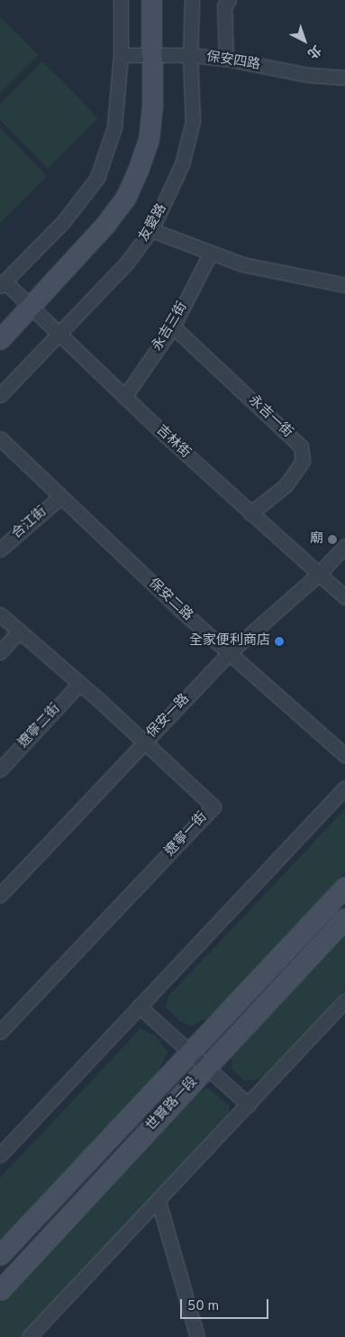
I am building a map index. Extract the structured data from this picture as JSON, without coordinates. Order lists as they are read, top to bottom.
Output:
{
  "streets": {
    "street": [
      "保安四路",
      "友愛路",
      "永吉三街",
      "永吉一街",
      "吉林街",
      "合江街",
      "保安二路",
      "保安一路",
      "遼寧二街",
      "遼寧一街",
      "世賢路一段"
    ]
  },
  "crossings": [
    ["保安四路", "友愛路"],
    ["友愛路", "吉林街"],
    ["永吉三街", "永吉一街"],
    ["永吉三街", "吉林街"],
    ["永吉一街", "吉林街"],
    ["吉林街", "保安一路"],
    ["合江街", "保安二路"],
    ["保安二路", "保安一路"],
    ["保安一路", "遼寧一街"],
    ["遼寧二街", "遼寧一街"]
  ],
  "places": ["廟", "全家便利商店"],
  "scale_bar": "50 m",
  "north": "bottom right"
}
